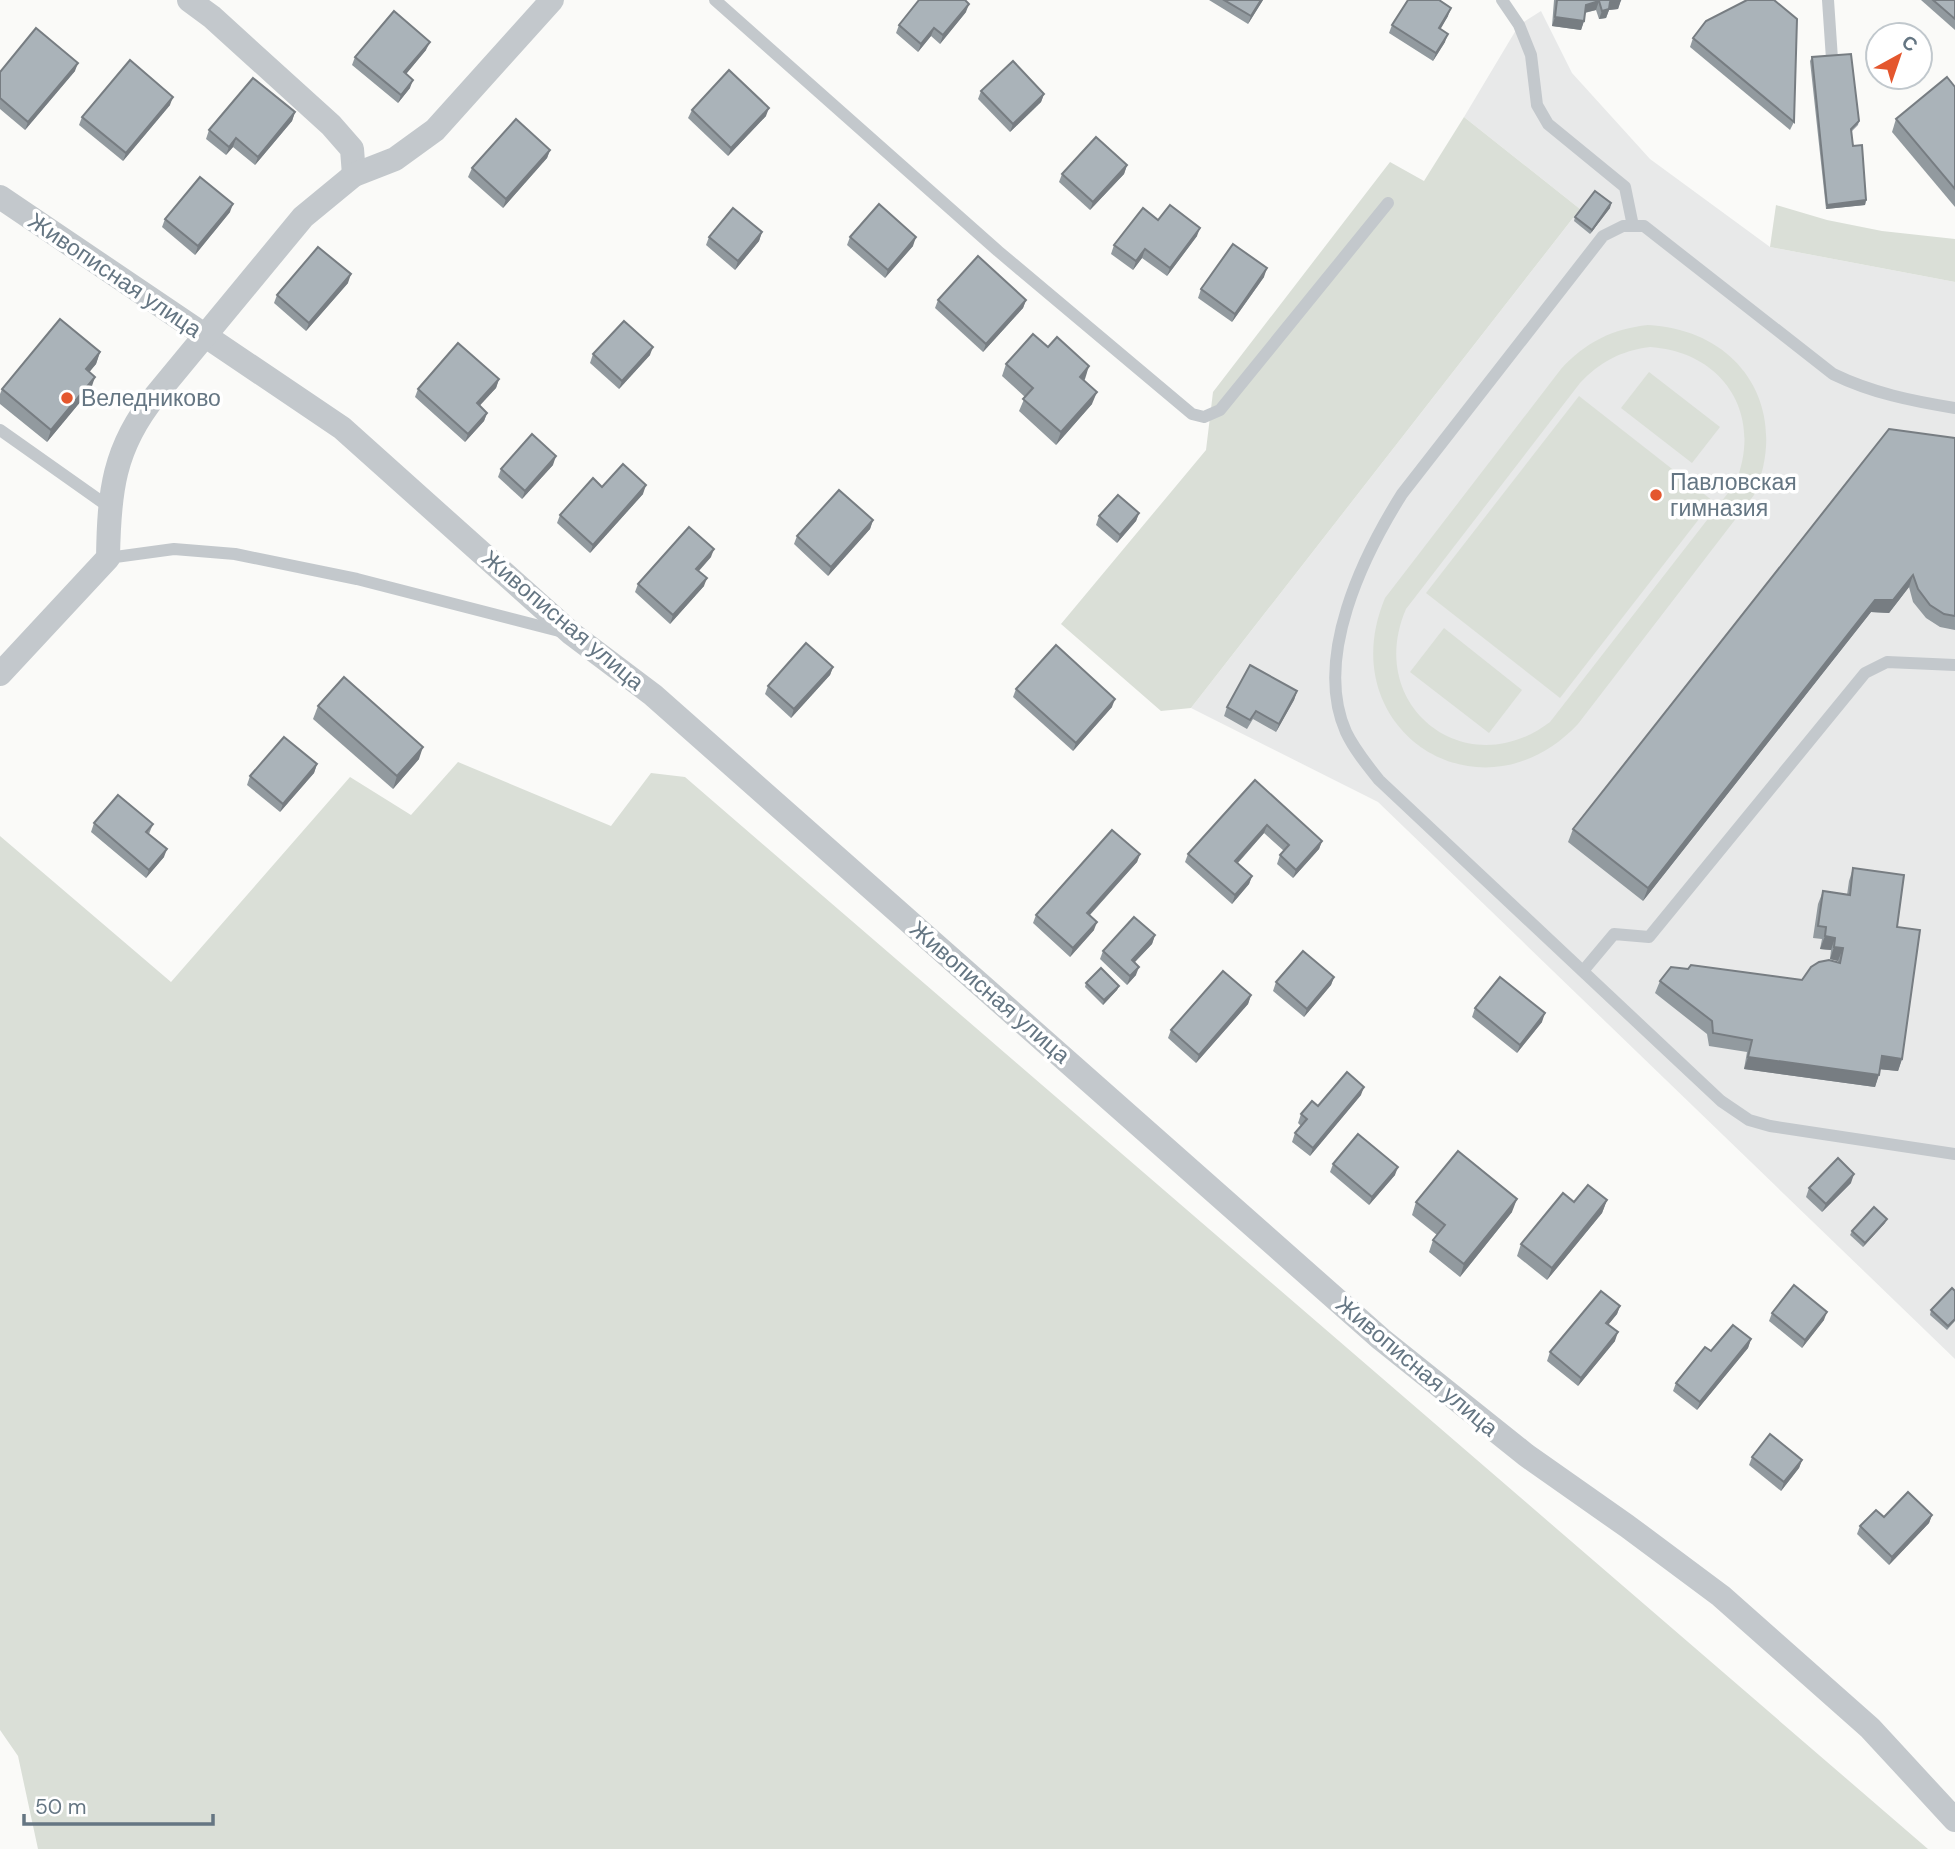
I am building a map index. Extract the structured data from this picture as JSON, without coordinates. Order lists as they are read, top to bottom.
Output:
{
  "streets": {
    "street": ["Живописная улица"]
  },
  "places": ["Веледниково", "Павловская гимназия"],
  "scale_bar": "50 m",
  "north": "top right"
}
